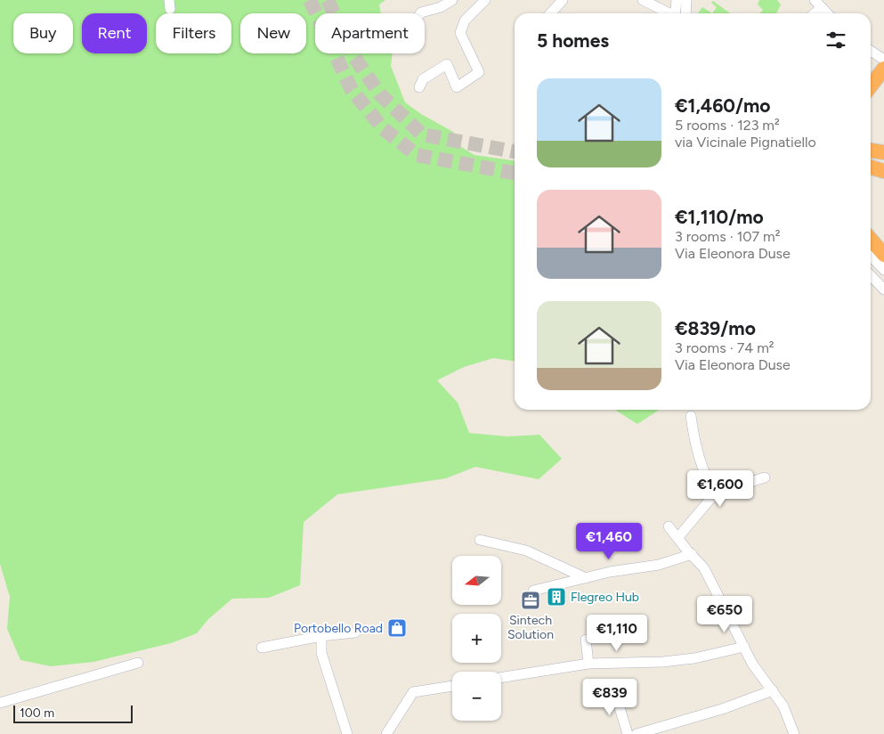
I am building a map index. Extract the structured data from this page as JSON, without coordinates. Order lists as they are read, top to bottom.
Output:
{
  "places": {
    "building": ["Flegreo Hub"],
    "office": ["Sintech Solution"],
    "shop": ["Portobello Road"]
  },
  "scale_bar": "100 m",
  "north": "left",
  "page": {
    "chip": [
      "Buy",
      "Rent",
      "Filters",
      "New",
      "Apartment"
    ],
    "heading": "5 homes",
    "list": [
      {
        "name": "€1,460/mo",
        "note": "5 rooms · 123 m² · via Vicinale Pignatiello"
      },
      {
        "name": "€1,110/mo",
        "note": "3 rooms · 107 m² · Via Eleonora Duse"
      },
      {
        "name": "€839/mo",
        "note": "3 rooms · 74 m² · Via Eleonora Duse"
      }
    ],
    "price": [
      "€1,600",
      "€1,460",
      "€650",
      "€1,110",
      "€839"
    ],
    "map_buttons": ["+", "−"],
    "scale": "100 m"
  }
}
